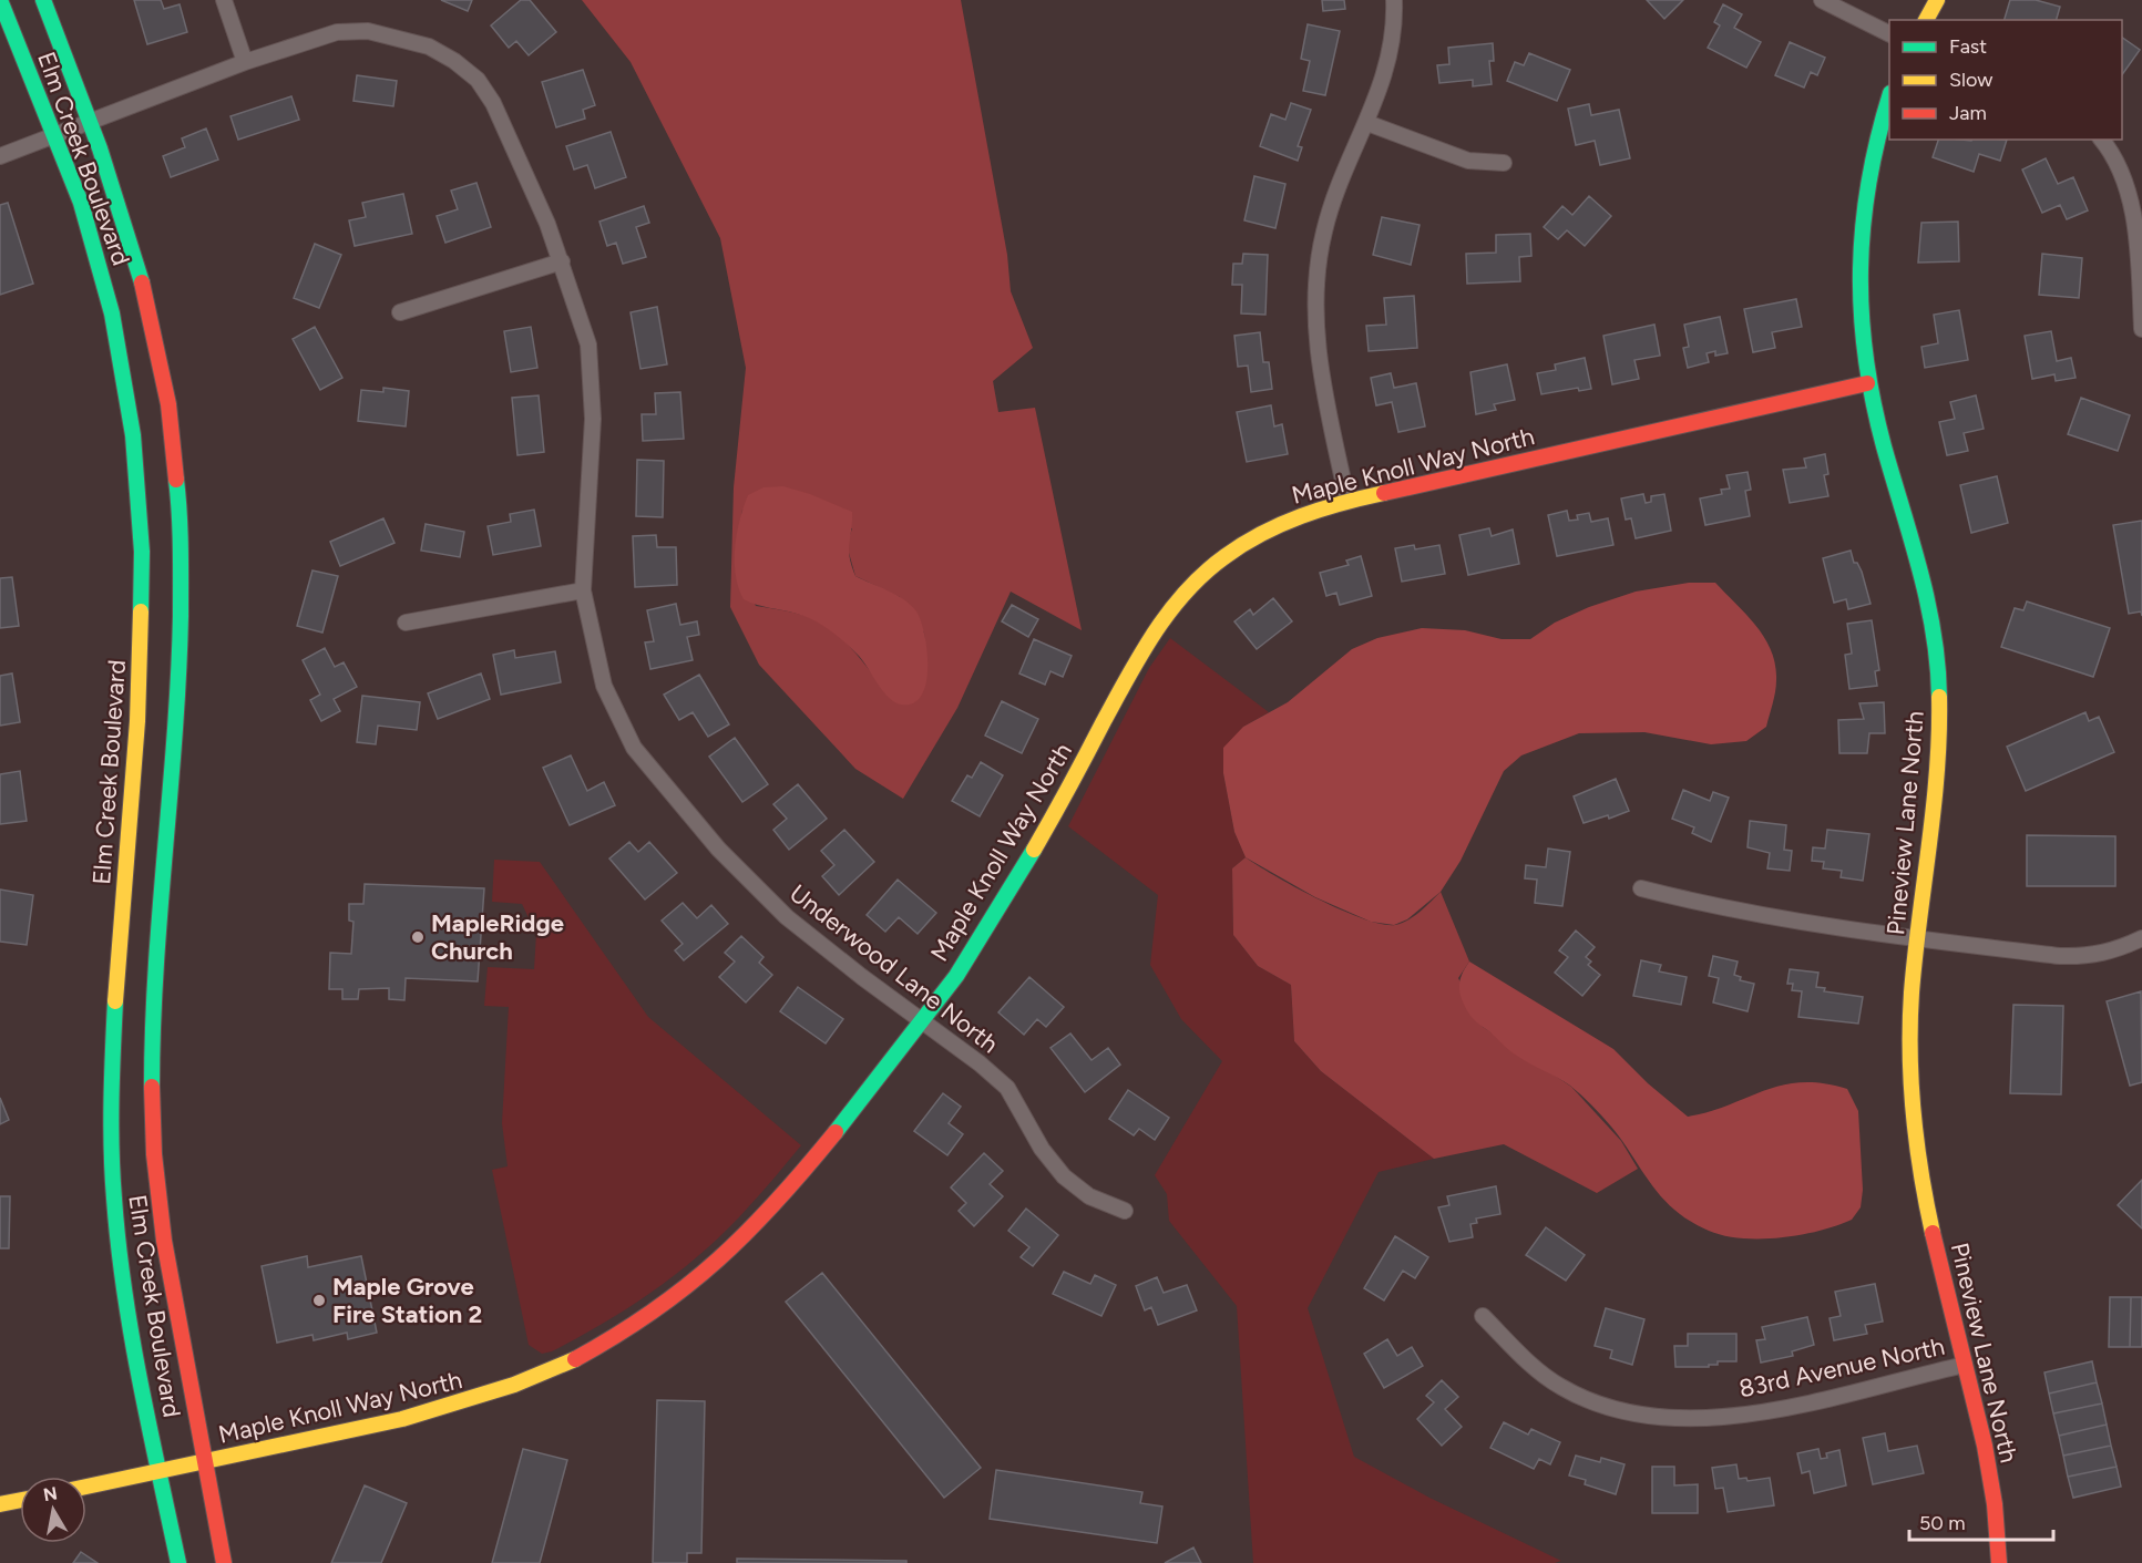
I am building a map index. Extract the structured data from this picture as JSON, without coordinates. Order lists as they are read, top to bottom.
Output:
{
  "streets": {
    "street": [
      "Elm Creek Boulevard",
      "Maple Knoll Way North",
      "Pineview Lane North",
      "Underwood Lane North",
      "83rd Avenue North"
    ]
  },
  "crossings": [
    ["Elm Creek Boulevard", "Maple Knoll Way North"],
    ["Elm Creek Boulevard", "Underwood Lane North"],
    ["Maple Knoll Way North", "Pineview Lane North"],
    ["Maple Knoll Way North", "Underwood Lane North"],
    ["Pineview Lane North", "83rd Avenue North"]
  ],
  "places": ["MapleRidge Church", "Maple Grove Fire Station 2"],
  "legend": ["Fast", "Slow", "Jam"],
  "scale_bar": "50 m",
  "north": "top"
}
